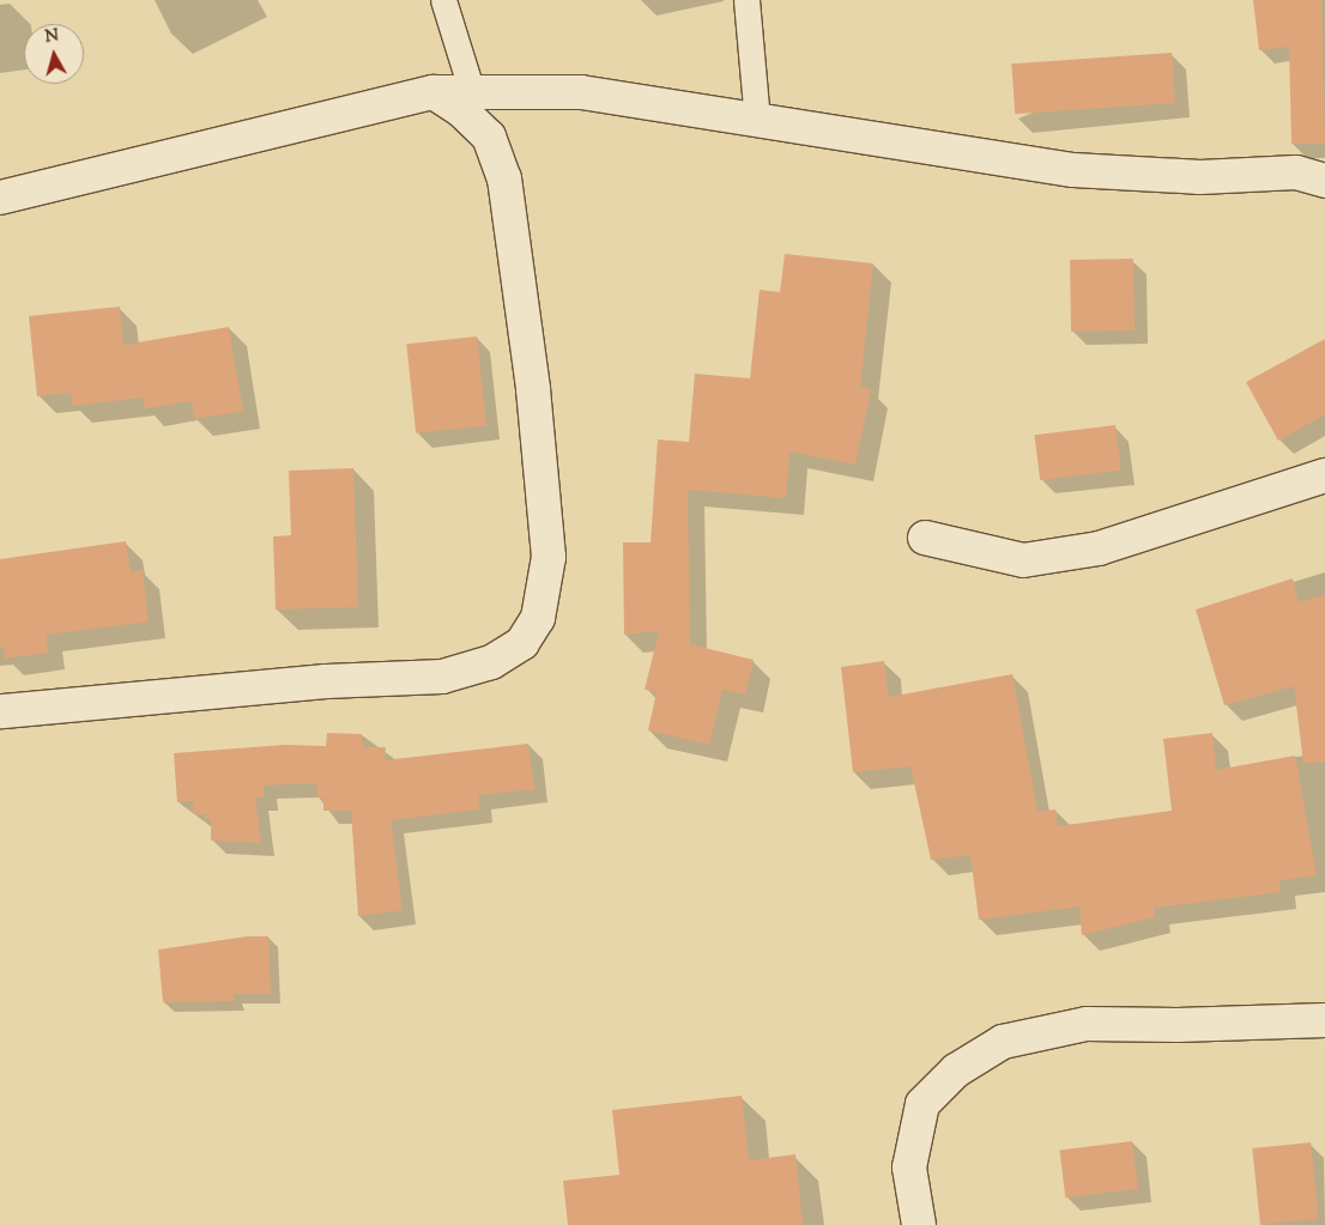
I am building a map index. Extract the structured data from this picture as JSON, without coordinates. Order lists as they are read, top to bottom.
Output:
{
  "north": "top"
}
